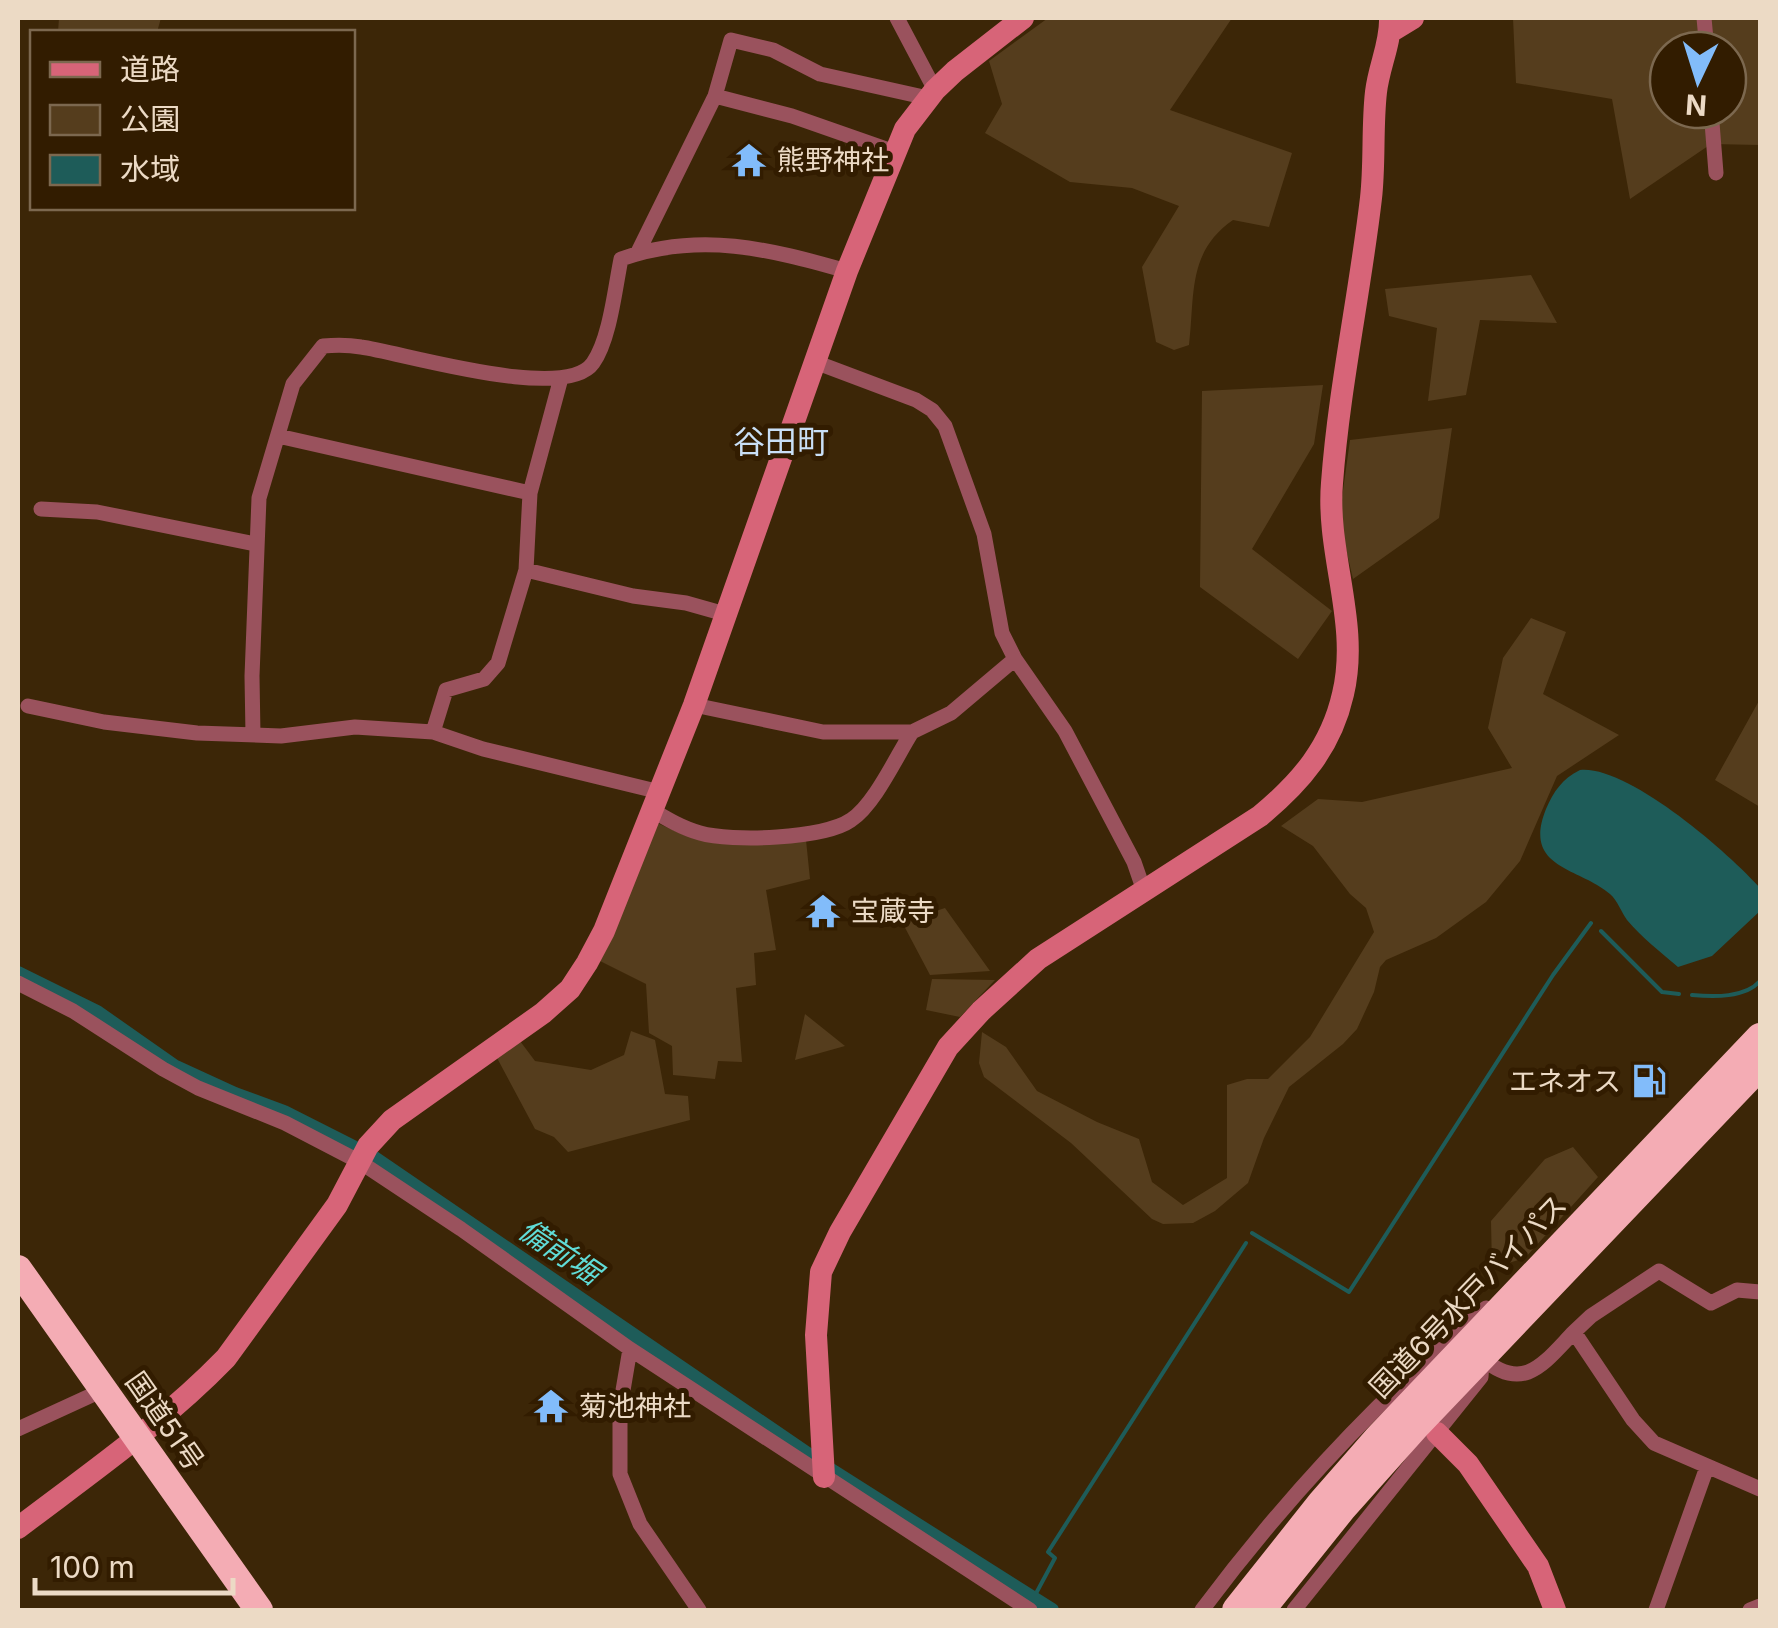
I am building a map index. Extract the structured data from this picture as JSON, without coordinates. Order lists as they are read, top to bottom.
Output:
{
  "streets": {
    "highway": ["国道6号水戸バイパス", "国道51号"]
  },
  "districts": ["谷田町"],
  "water": ["備前堀"],
  "places": {
    "temple": ["熊野神社", "宝蔵寺", "菊池神社"],
    "fuel station": ["エネオス"]
  },
  "legend": ["道路", "公園", "水域"],
  "scale_bar": "100 m",
  "north": "bottom"
}
